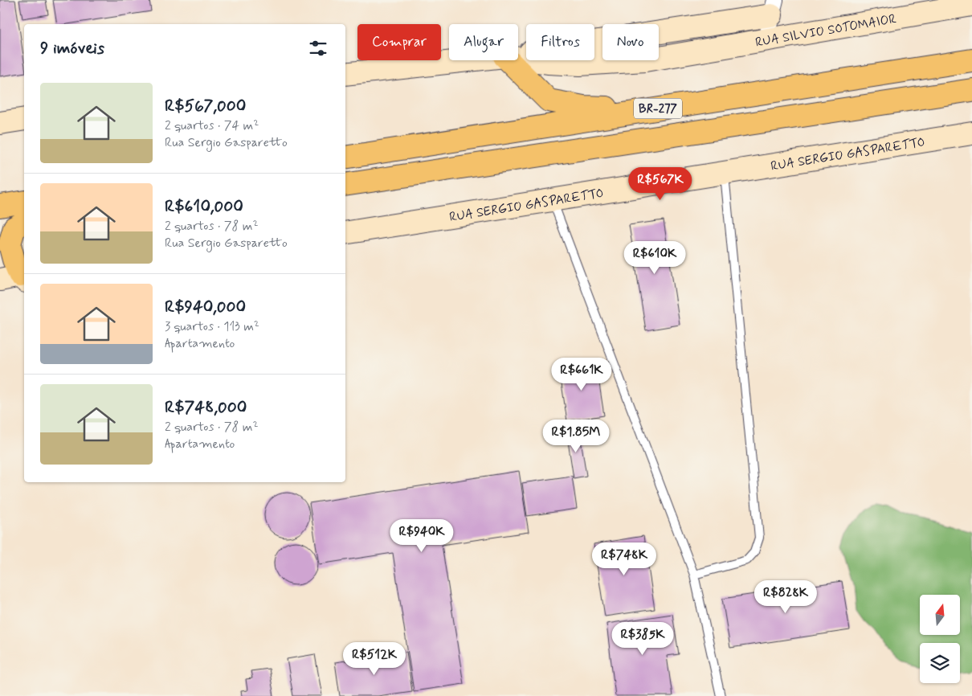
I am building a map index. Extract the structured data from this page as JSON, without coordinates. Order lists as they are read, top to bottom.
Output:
{
  "streets": {
    "highway": ["BR-277"],
    "street": ["RUA SILVIO SOTOMAIOR", "RUA SERGIO GASPARETTO"]
  },
  "north": "top",
  "page": {
    "chip": [
      "Comprar",
      "Alugar",
      "Filtros",
      "Novo"
    ],
    "heading": "9 imóveis",
    "list": [
      {
        "name": "R$567,000",
        "note": "2 quartos · 74 m² · Rua Sergio Gasparetto"
      },
      {
        "name": "R$610,000",
        "note": "2 quartos · 78 m² · Rua Sergio Gasparetto"
      },
      {
        "name": "R$940,000",
        "note": "3 quartos · 113 m² · Apartamento"
      },
      {
        "name": "R$748,000",
        "note": "2 quartos · 78 m² · Apartamento"
      }
    ],
    "price": [
      "R$567K",
      "R$610K",
      "R$661K",
      "R$1.85M",
      "R$940K",
      "R$748K",
      "R$828K",
      "R$385K",
      "R$512K"
    ]
  }
}
